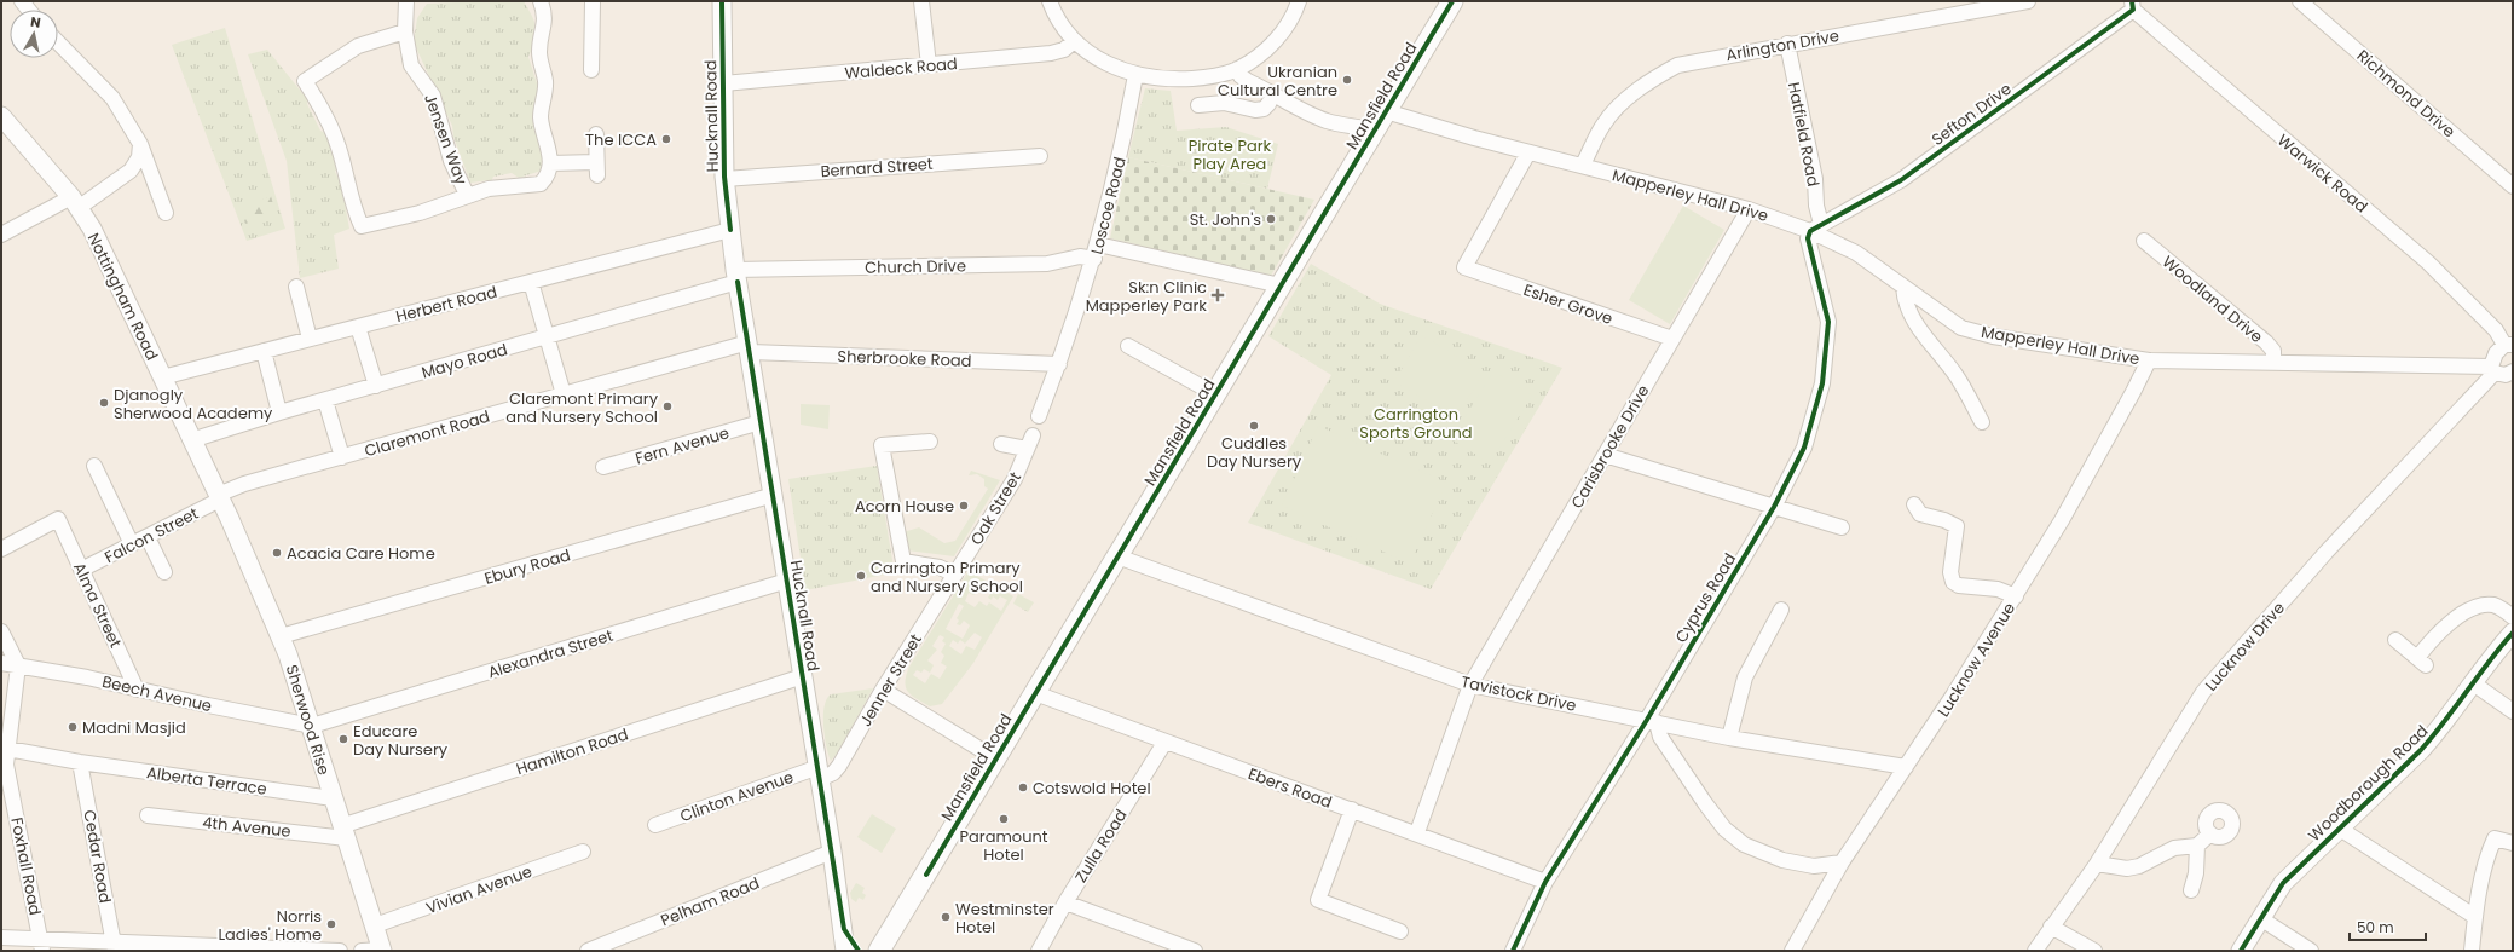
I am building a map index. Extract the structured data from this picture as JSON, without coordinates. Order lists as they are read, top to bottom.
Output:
{
  "streets": {
    "highway": ["Mansfield Road"],
    "main road": [
      "Hucknall Road",
      "Nottingham Road",
      "Sherwood Rise",
      "Woodborough Road"
    ],
    "street": [
      "Arlington Drive",
      "Waldeck Road",
      "Richmond Drive",
      "Sefton Drive",
      "Hatfield Road",
      "Jensen Way",
      "Bernard Street",
      "Warwick Road",
      "Mapperley Hall Drive",
      "Loscoe Road",
      "Church Drive",
      "Woodland Drive",
      "Herbert Road",
      "Esher Grove",
      "Sherbrooke Road",
      "Mayo Road",
      "Claremont Road",
      "Fern Avenue",
      "Carisbrooke Drive",
      "Oak Street",
      "Falcon Street",
      "Ebury Road",
      "Cyprus Road",
      "Alma Street",
      "Lucknow Drive",
      "Alexandra Street",
      "Lucknow Avenue",
      "Jenner Street",
      "Beech Avenue",
      "Tavistock Drive",
      "Hamilton Road",
      "Alberta Terrace",
      "Ebers Road",
      "Clinton Avenue",
      "4th Avenue",
      "Zulla Road",
      "Cedar Road",
      "Foxhall Road",
      "Vivian Avenue",
      "Pelham Road"
    ]
  },
  "crossings": [
    ["Arlington Drive", "Hatfield Road"],
    ["Arlington Drive", "Mapperley Hall Drive"],
    ["Waldeck Road", "Hucknall Road"],
    ["Mansfield Road", "Mapperley Hall Drive"],
    ["Mansfield Road", "Tavistock Drive"],
    ["Mansfield Road", "Ebers Road"],
    ["Sefton Drive", "Hatfield Road"],
    ["Sefton Drive", "Warwick Road"],
    ["Sefton Drive", "Mapperley Hall Drive"],
    ["Sefton Drive", "Cyprus Road"],
    ["Hucknall Road", "Bernard Street"],
    ["Hucknall Road", "Church Drive"],
    ["Hucknall Road", "Herbert Road"],
    ["Hucknall Road", "Sherbrooke Road"],
    ["Hucknall Road", "Mayo Road"],
    ["Hucknall Road", "Claremont Road"],
    ["Hucknall Road", "Fern Avenue"],
    ["Hucknall Road", "Ebury Road"],
    ["Hucknall Road", "Alexandra Street"],
    ["Hucknall Road", "Jenner Street"],
    ["Hucknall Road", "Hamilton Road"],
    ["Hucknall Road", "Clinton Avenue"],
    ["Hucknall Road", "Pelham Road"],
    ["Hatfield Road", "Mapperley Hall Drive"],
    ["Hatfield Road", "Cyprus Road"],
    ["Warwick Road", "Lucknow Drive"],
    ["Mapperley Hall Drive", "Woodland Drive"],
    ["Mapperley Hall Drive", "Esher Grove"],
    ["Mapperley Hall Drive", "Carisbrooke Drive"],
    ["Mapperley Hall Drive", "Cyprus Road"],
    ["Mapperley Hall Drive", "Lucknow Drive"],
    ["Mapperley Hall Drive", "Lucknow Avenue"],
    ["Loscoe Road", "Church Drive"],
    ["Loscoe Road", "Sherbrooke Road"],
    ["Church Drive", "Mayo Road"],
    ["Nottingham Road", "Herbert Road"],
    ["Nottingham Road", "Mayo Road"],
    ["Nottingham Road", "Claremont Road"],
    ["Nottingham Road", "Falcon Street"],
    ["Nottingham Road", "Sherwood Rise"],
    ["Esher Grove", "Carisbrooke Drive"],
    ["Sherbrooke Road", "Claremont Road"],
    ["Claremont Road", "Falcon Street"],
    ["Claremont Road", "Sherwood Rise"],
    ["Carisbrooke Drive", "Tavistock Drive"],
    ["Carisbrooke Drive", "Ebers Road"],
    ["Oak Street", "Jenner Street"],
    ["Falcon Street", "Alma Street"],
    ["Falcon Street", "Sherwood Rise"],
    ["Ebury Road", "Sherwood Rise"],
    ["Cyprus Road", "Tavistock Drive"],
    ["Cyprus Road", "Ebers Road"],
    ["Alma Street", "Beech Avenue"],
    ["Alexandra Street", "Beech Avenue"],
    ["Alexandra Street", "Sherwood Rise"],
    ["Lucknow Avenue", "Tavistock Drive"],
    ["Jenner Street", "Clinton Avenue"],
    ["Beech Avenue", "Sherwood Rise"],
    ["Beech Avenue", "Foxhall Road"],
    ["Sherwood Rise", "Hamilton Road"],
    ["Sherwood Rise", "Alberta Terrace"],
    ["Sherwood Rise", "4th Avenue"],
    ["Sherwood Rise", "Vivian Avenue"],
    ["Hamilton Road", "4th Avenue"],
    ["Alberta Terrace", "Cedar Road"],
    ["Alberta Terrace", "Foxhall Road"],
    ["Ebers Road", "Zulla Road"]
  ],
  "parks": ["Pirate Park Play Area", "Carrington Sports Ground"],
  "places": {
    "other": [
      "Ukranian Cultural Centre",
      "The ICCA",
      "St. John's",
      "Djanogly Sherwood Academy",
      "Claremont Primary and Nursery School",
      "Cuddles Day Nursery",
      "Acorn House",
      "Acacia Care Home",
      "Carrington Primary and Nursery School",
      "Madni Masjid",
      "Educare Day Nursery",
      "Cotswold Hotel",
      "Paramount Hotel",
      "Westminster Hotel",
      "Norris Ladies' Home"
    ],
    "health": ["Sk:n Clinic Mapperley Park"]
  },
  "scale_bar": "50 m",
  "north": "top"
}
